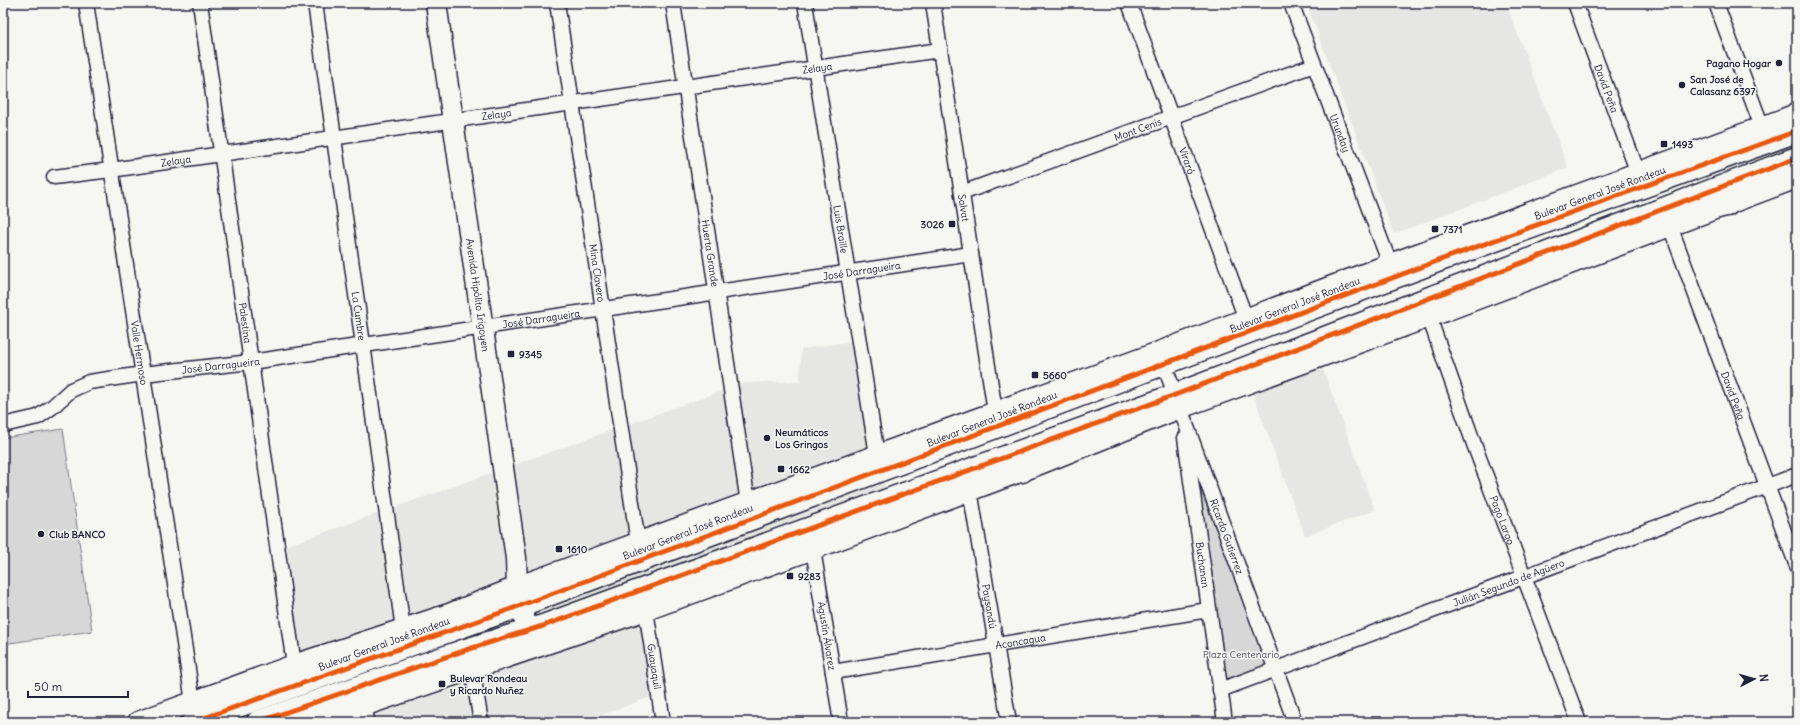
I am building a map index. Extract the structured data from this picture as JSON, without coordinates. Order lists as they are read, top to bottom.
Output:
{
  "streets": {
    "main road": ["Bulevar General José Rondeau", "Avenida Hipólito Irigoyen"],
    "street": [
      "Zelaya",
      "David Peña",
      "Mont Cenis",
      "Urunday",
      "Viraró",
      "Salvat",
      "Luis Braille",
      "Huerta Grande",
      "José Darragueira",
      "Mina Clavero",
      "La Cumbre",
      "Palestina",
      "Valle Hermoso",
      "Pago Largo",
      "Ricardo Gutierrez",
      "Buchanan",
      "Julián Segundo de Agüero",
      "Paysandú",
      "Agustín Álvarez",
      "Aconcagua",
      "Guayaquil"
    ]
  },
  "crossings": [
    ["Zelaya", "Salvat"],
    ["Zelaya", "Luis Braille"],
    ["Zelaya", "Huerta Grande"],
    ["Zelaya", "Mina Clavero"],
    ["Zelaya", "Avenida Hipólito Irigoyen"],
    ["Zelaya", "La Cumbre"],
    ["Zelaya", "Palestina"],
    ["Zelaya", "Valle Hermoso"],
    ["David Peña", "Bulevar General José Rondeau"],
    ["David Peña", "Julián Segundo de Agüero"],
    ["Mont Cenis", "Urunday"],
    ["Mont Cenis", "Viraró"],
    ["Mont Cenis", "Salvat"],
    ["Urunday", "Bulevar General José Rondeau"],
    ["Viraró", "Bulevar General José Rondeau"],
    ["Bulevar General José Rondeau", "Salvat"],
    ["Bulevar General José Rondeau", "Luis Braille"],
    ["Bulevar General José Rondeau", "Huerta Grande"],
    ["Bulevar General José Rondeau", "Mina Clavero"],
    ["Bulevar General José Rondeau", "Avenida Hipólito Irigoyen"],
    ["Bulevar General José Rondeau", "La Cumbre"],
    ["Bulevar General José Rondeau", "Palestina"],
    ["Bulevar General José Rondeau", "Valle Hermoso"],
    ["Bulevar General José Rondeau", "Ricardo Gutierrez"],
    ["Salvat", "José Darragueira"],
    ["Luis Braille", "José Darragueira"],
    ["Huerta Grande", "José Darragueira"],
    ["José Darragueira", "Mina Clavero"],
    ["José Darragueira", "Avenida Hipólito Irigoyen"],
    ["José Darragueira", "La Cumbre"],
    ["José Darragueira", "Palestina"],
    ["José Darragueira", "Valle Hermoso"],
    ["Pago Largo", "Julián Segundo de Agüero"],
    ["Ricardo Gutierrez", "Buchanan"],
    ["Ricardo Gutierrez", "Julián Segundo de Agüero"],
    ["Buchanan", "Julián Segundo de Agüero"],
    ["Buchanan", "Aconcagua"],
    ["Paysandú", "Aconcagua"],
    ["Agustín Álvarez", "Aconcagua"]
  ],
  "parks": ["Plaza Centenario"],
  "places": {
    "other": [
      "Pagano Hogar",
      "San José de Calasanz 6397",
      "Neumáticos Los Gringos",
      "Club BANCO"
    ],
    "transit": [
      "1493",
      "3026",
      "7371",
      "9345",
      "5660",
      "1662",
      "1610",
      "9283",
      "Bulevar Rondeau y Ricardo Nuñez"
    ]
  },
  "scale_bar": "50 m",
  "north": "right"
}
